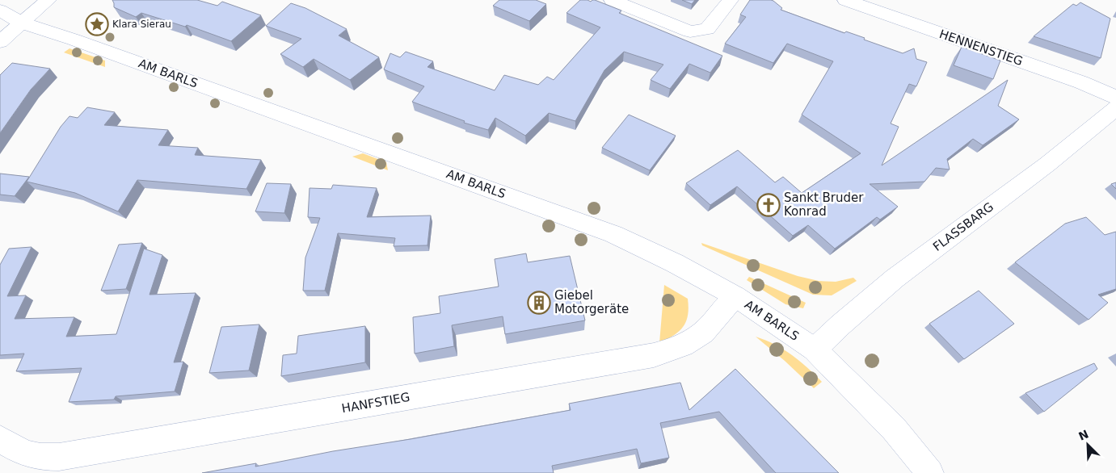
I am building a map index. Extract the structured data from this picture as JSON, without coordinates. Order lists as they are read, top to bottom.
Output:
{
  "streets": {
    "street": [
      "HENNENSTIEG",
      "AM BARLS",
      "FLASSBARG",
      "HANFSTIEG"
    ]
  },
  "crossings": [
    ["AM BARLS", "FLASSBARG"],
    ["AM BARLS", "HANFSTIEG"]
  ],
  "places": {
    "place": ["Klara Sierau"],
    "church": ["Sankt Bruder Konrad"],
    "building": ["Giebel Motorgeräte"]
  },
  "north": "top left"
}
